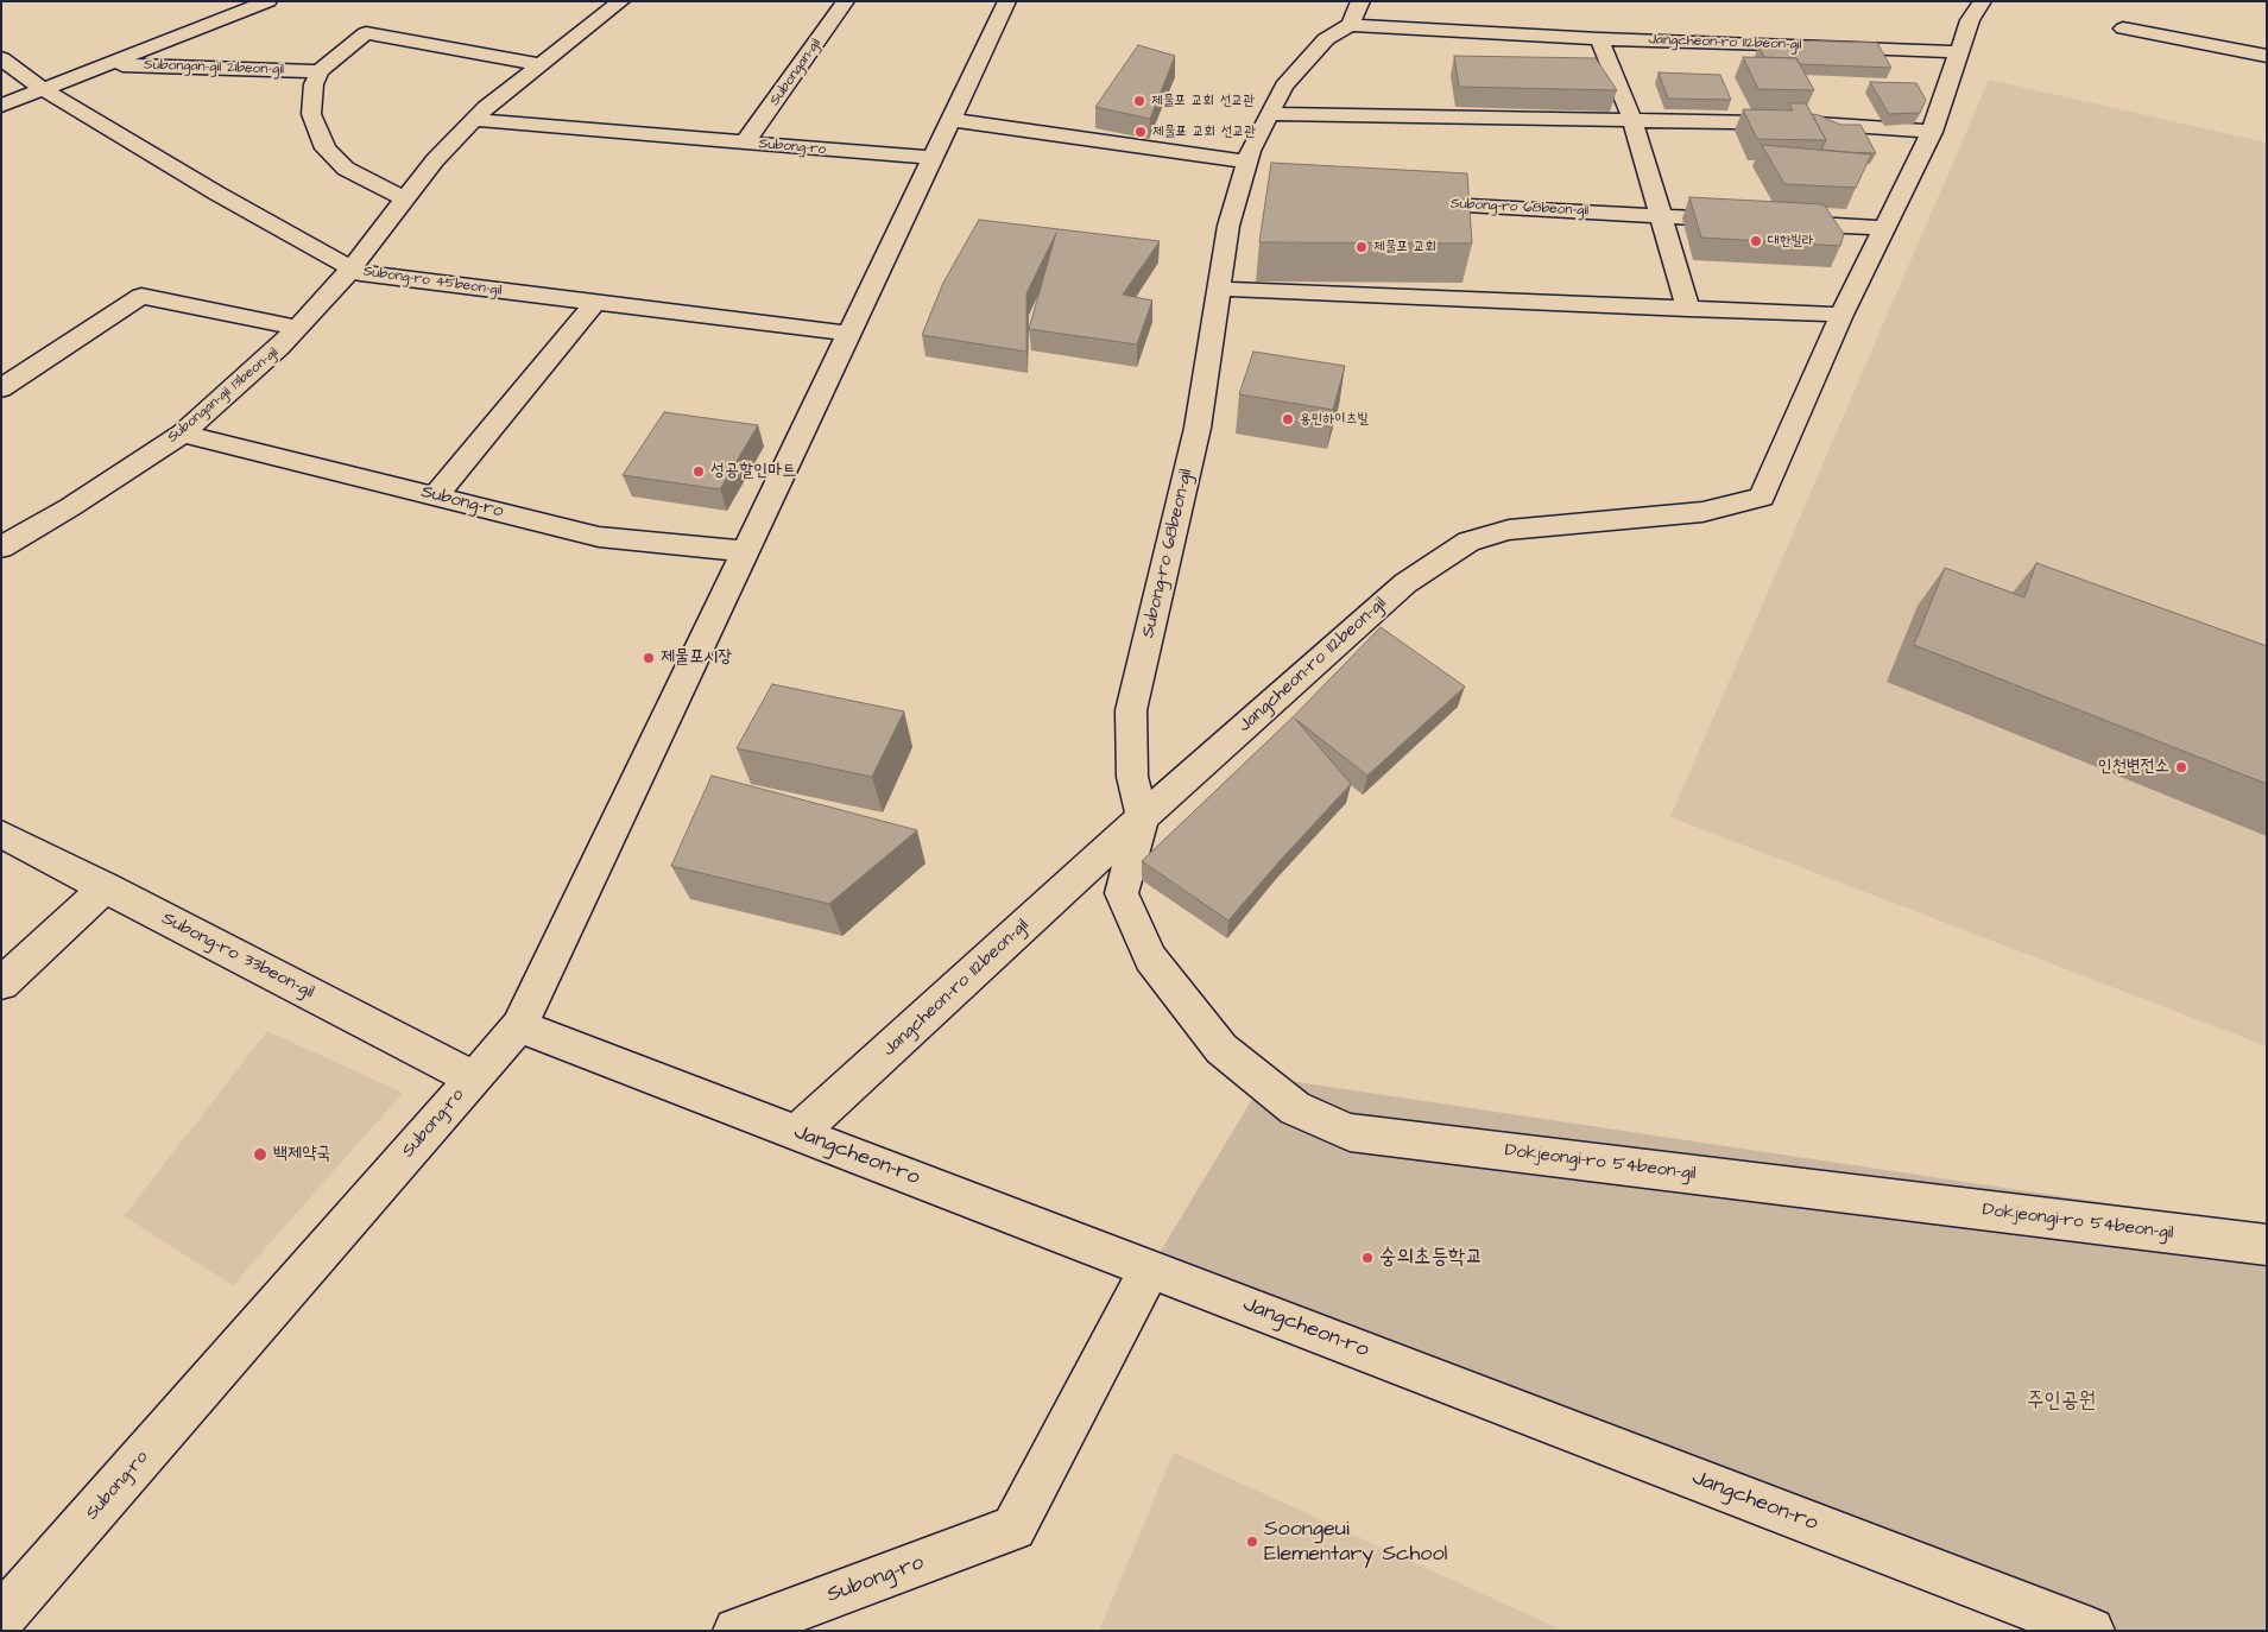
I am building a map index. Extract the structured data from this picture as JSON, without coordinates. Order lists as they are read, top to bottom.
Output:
{
  "streets": {
    "street": [
      "Jangcheon-ro 112beon-gil",
      "Subongan-gil 21beon-gil",
      "Subongan-gil",
      "Subong-ro",
      "Subong-ro 68beon-gil",
      "Subong-ro 45beon-gil",
      "Subongan-gil 13beon-gil",
      "Subong-ro 33beon-gil",
      "Jangcheon-ro",
      "Dokjeongi-ro 54beon-gil"
    ]
  },
  "crossings": [
    ["Jangcheon-ro 112beon-gil", "Subong-ro 68beon-gil"],
    ["Jangcheon-ro 112beon-gil", "Jangcheon-ro"],
    ["Jangcheon-ro 112beon-gil", "Dokjeongi-ro 54beon-gil"],
    ["Subongan-gil 21beon-gil", "Subong-ro 45beon-gil"],
    ["Subongan-gil", "Subong-ro"],
    ["Subong-ro", "Subong-ro 45beon-gil"],
    ["Subong-ro", "Subongan-gil 13beon-gil"],
    ["Subong-ro", "Subong-ro 33beon-gil"],
    ["Subong-ro", "Jangcheon-ro"],
    ["Subong-ro 68beon-gil", "Dokjeongi-ro 54beon-gil"],
    ["Subong-ro 45beon-gil", "Subongan-gil 13beon-gil"]
  ],
  "parks": ["주인공원"],
  "places": [
    "제물포 교회 선교관",
    "제물표 교회 선교관",
    "대한빌라",
    "제물포 교회",
    "용민하이츠빌",
    "성공할인마트",
    "제물포시장",
    "인천변전소",
    "백제약국",
    "숭의초등학교",
    "Soongeui Elementary School"
  ]
}
